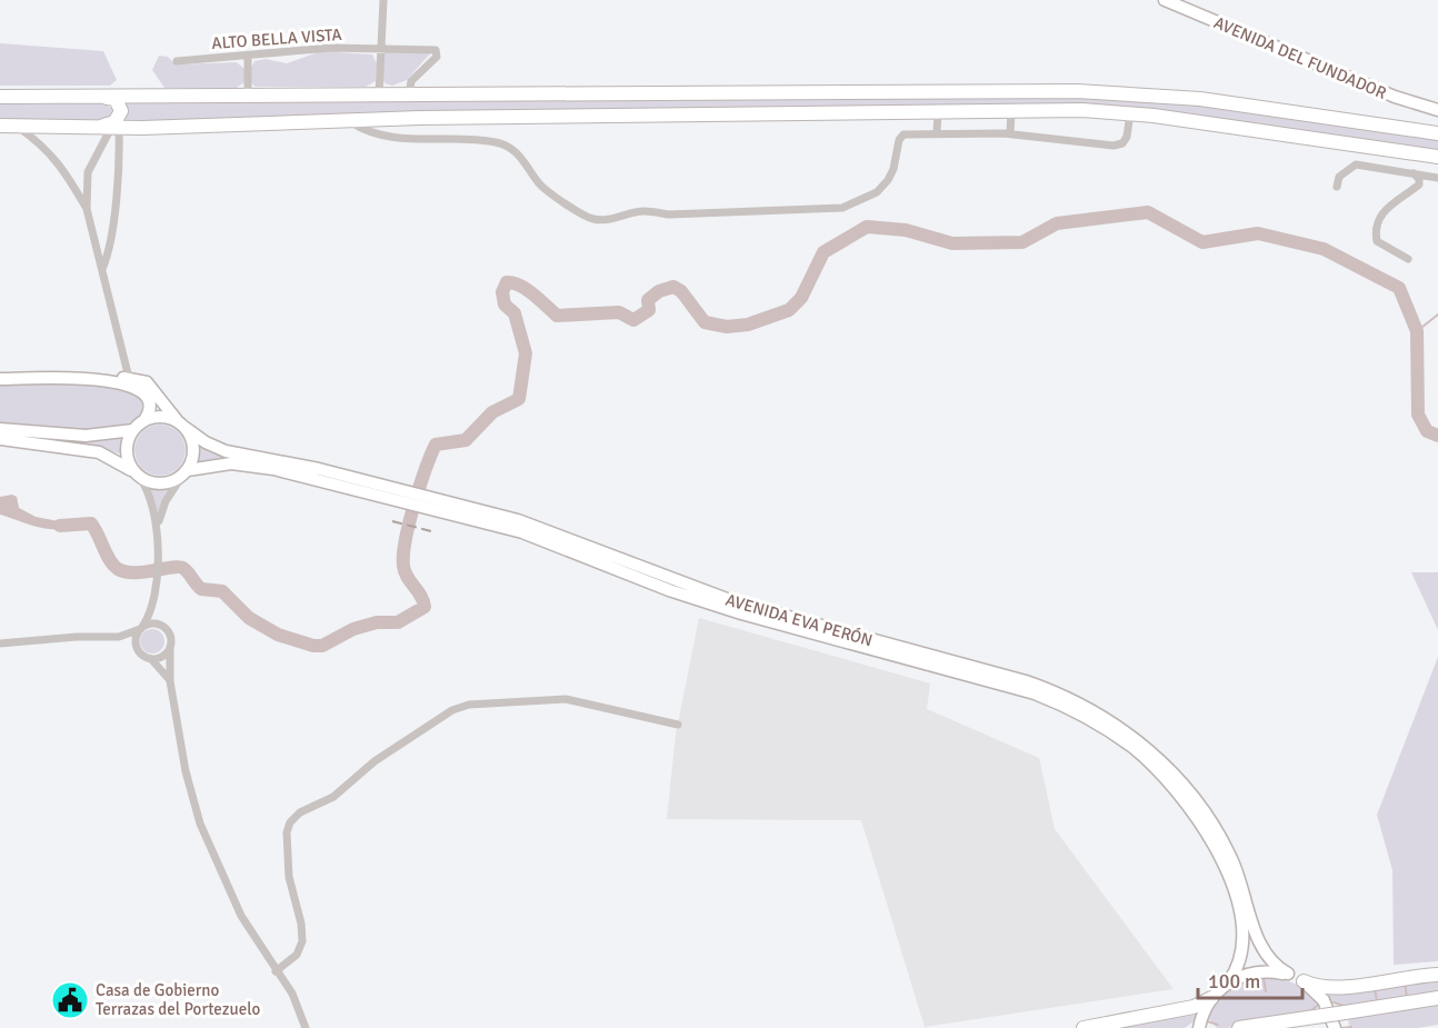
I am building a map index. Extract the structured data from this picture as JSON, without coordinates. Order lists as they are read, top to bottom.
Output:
{
  "streets": {
    "main road": ["AVENIDA DEL FUNDADOR", "AVENIDA EVA PERÓN"],
    "street": ["ALTO BELLA VISTA"]
  },
  "places": {
    "public building": ["Casa de Gobierno Terrazas del Portezuelo"]
  },
  "scale_bar": "100 m"
}
